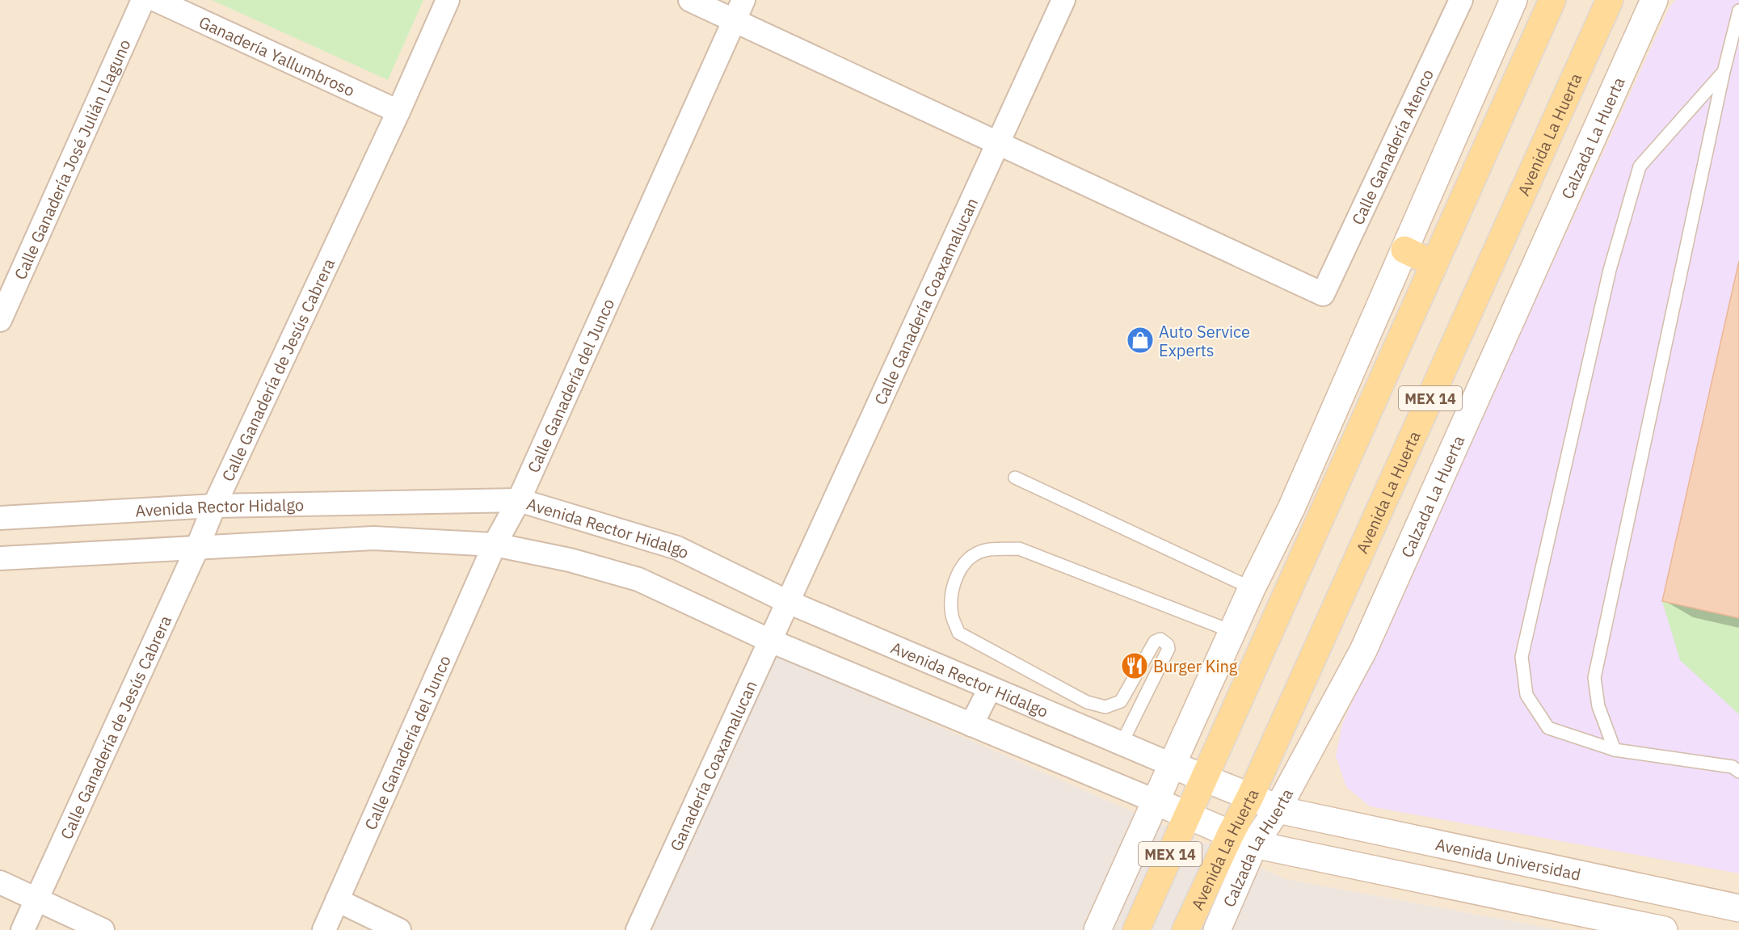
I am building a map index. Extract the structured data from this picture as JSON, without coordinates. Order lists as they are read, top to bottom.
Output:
{
  "streets": {
    "main road": ["Avenida La Huerta", "MEX 14"],
    "street": [
      "Ganadería Yallumbroso",
      "Calzada La Huerta",
      "Calle Ganadería Atenco",
      "Calle Ganadería José Julián Llaguno",
      "Calle Ganadería Coaxamalucan",
      "Calle Ganadería de Jesús Cabrera",
      "Calle Ganadería del Junco",
      "Avenida Rector Hidalgo",
      "Ganadería Coaxamalucan",
      "Avenida Universidad"
    ]
  },
  "crossings": [
    ["Ganadería Yallumbroso", "Calle Ganadería de Jesús Cabrera"],
    ["Avenida La Huerta", "Avenida Universidad"],
    ["Calzada La Huerta", "Avenida Universidad"],
    ["Calle Ganadería Atenco", "Calle Ganadería Coaxamalucan"],
    ["Calle Ganadería Coaxamalucan", "Avenida Rector Hidalgo"],
    ["Calle Ganadería Coaxamalucan", "Ganadería Coaxamalucan"],
    ["Calle Ganadería de Jesús Cabrera", "Avenida Rector Hidalgo"],
    ["Calle Ganadería del Junco", "Avenida Rector Hidalgo"],
    ["MEX 14", "Avenida Universidad"],
    ["Avenida Rector Hidalgo", "Ganadería Coaxamalucan"],
    ["Avenida Rector Hidalgo", "Avenida Universidad"]
  ],
  "places": {
    "shop": ["Auto Service Experts"],
    "restaurant": ["Burger King"]
  }
}
